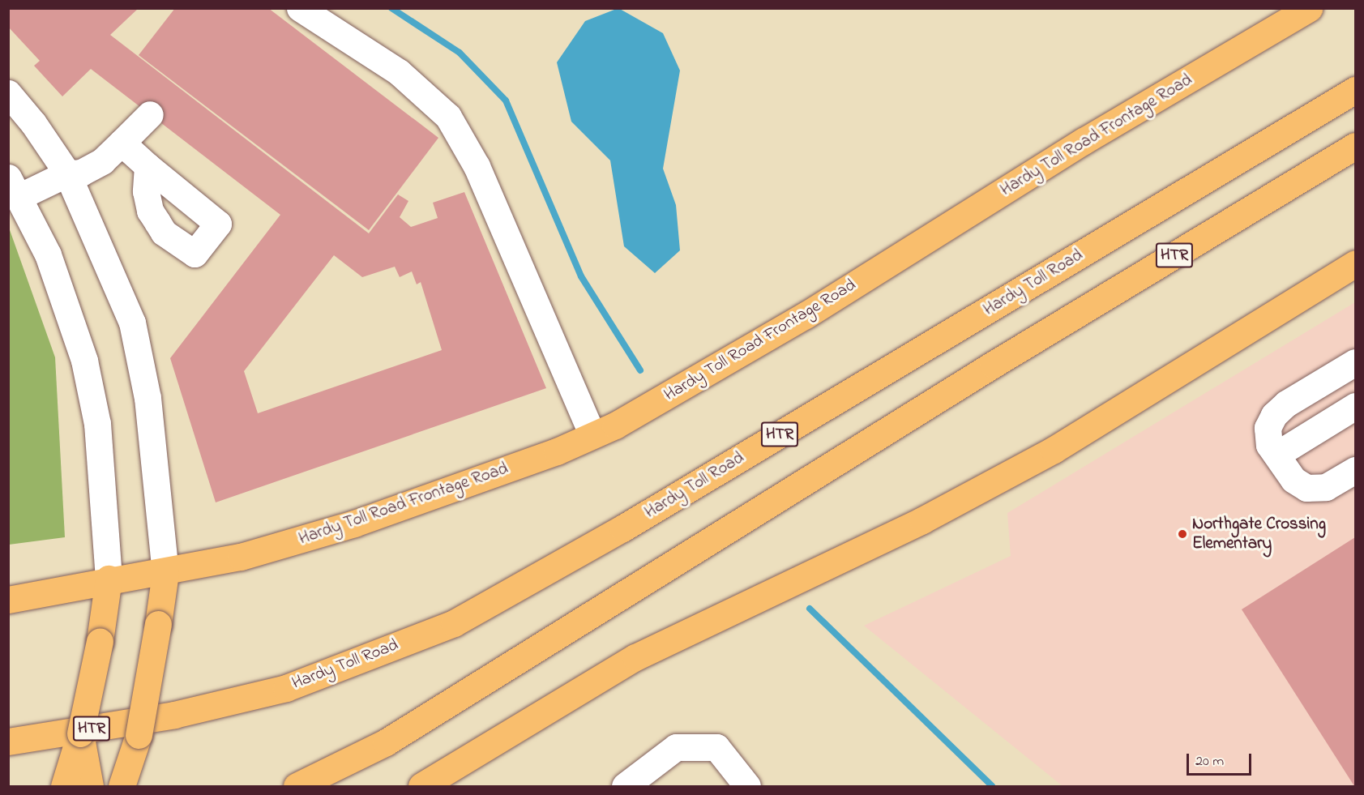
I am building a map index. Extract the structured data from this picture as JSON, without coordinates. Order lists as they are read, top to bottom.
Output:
{
  "streets": {
    "main road": ["Hardy Toll Road Frontage Road", "HTR", "Hardy Toll Road"]
  },
  "places": ["Northgate Crossing Elementary"],
  "scale_bar": "20 m"
}
